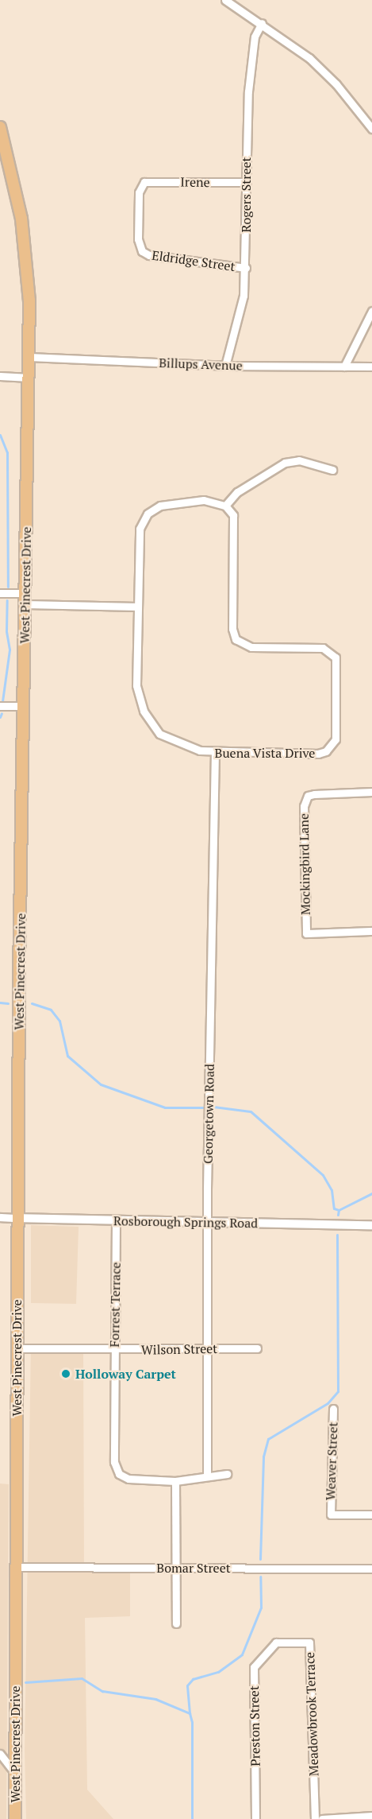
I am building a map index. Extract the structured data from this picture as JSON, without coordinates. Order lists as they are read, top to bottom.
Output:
{
  "streets": {
    "main road": ["West Pinecrest Drive"],
    "street": [
      "Irene",
      "Rogers Street",
      "Eldridge Street",
      "Billups Avenue",
      "Buena Vista Drive",
      "Mockingbird Lane",
      "Georgetown Road",
      "Rosborough Springs Road",
      "Forrest Terrace",
      "Wilson Street",
      "Weaver Street",
      "Bomar Street",
      "Meadowbrook Terrace",
      "Preston Street"
    ]
  },
  "crossings": [
    ["Irene", "Rogers Street"],
    ["Irene", "Eldridge Street"],
    ["Rogers Street", "Eldridge Street"],
    ["Rogers Street", "Billups Avenue"],
    ["Billups Avenue", "West Pinecrest Drive"],
    ["West Pinecrest Drive", "Rosborough Springs Road"],
    ["West Pinecrest Drive", "Wilson Street"],
    ["West Pinecrest Drive", "Bomar Street"],
    ["Buena Vista Drive", "Georgetown Road"],
    ["Georgetown Road", "Rosborough Springs Road"],
    ["Georgetown Road", "Wilson Street"],
    ["Rosborough Springs Road", "Forrest Terrace"],
    ["Forrest Terrace", "Wilson Street"],
    ["Meadowbrook Terrace", "Preston Street"]
  ],
  "places": ["Holloway Carpet"]
}
